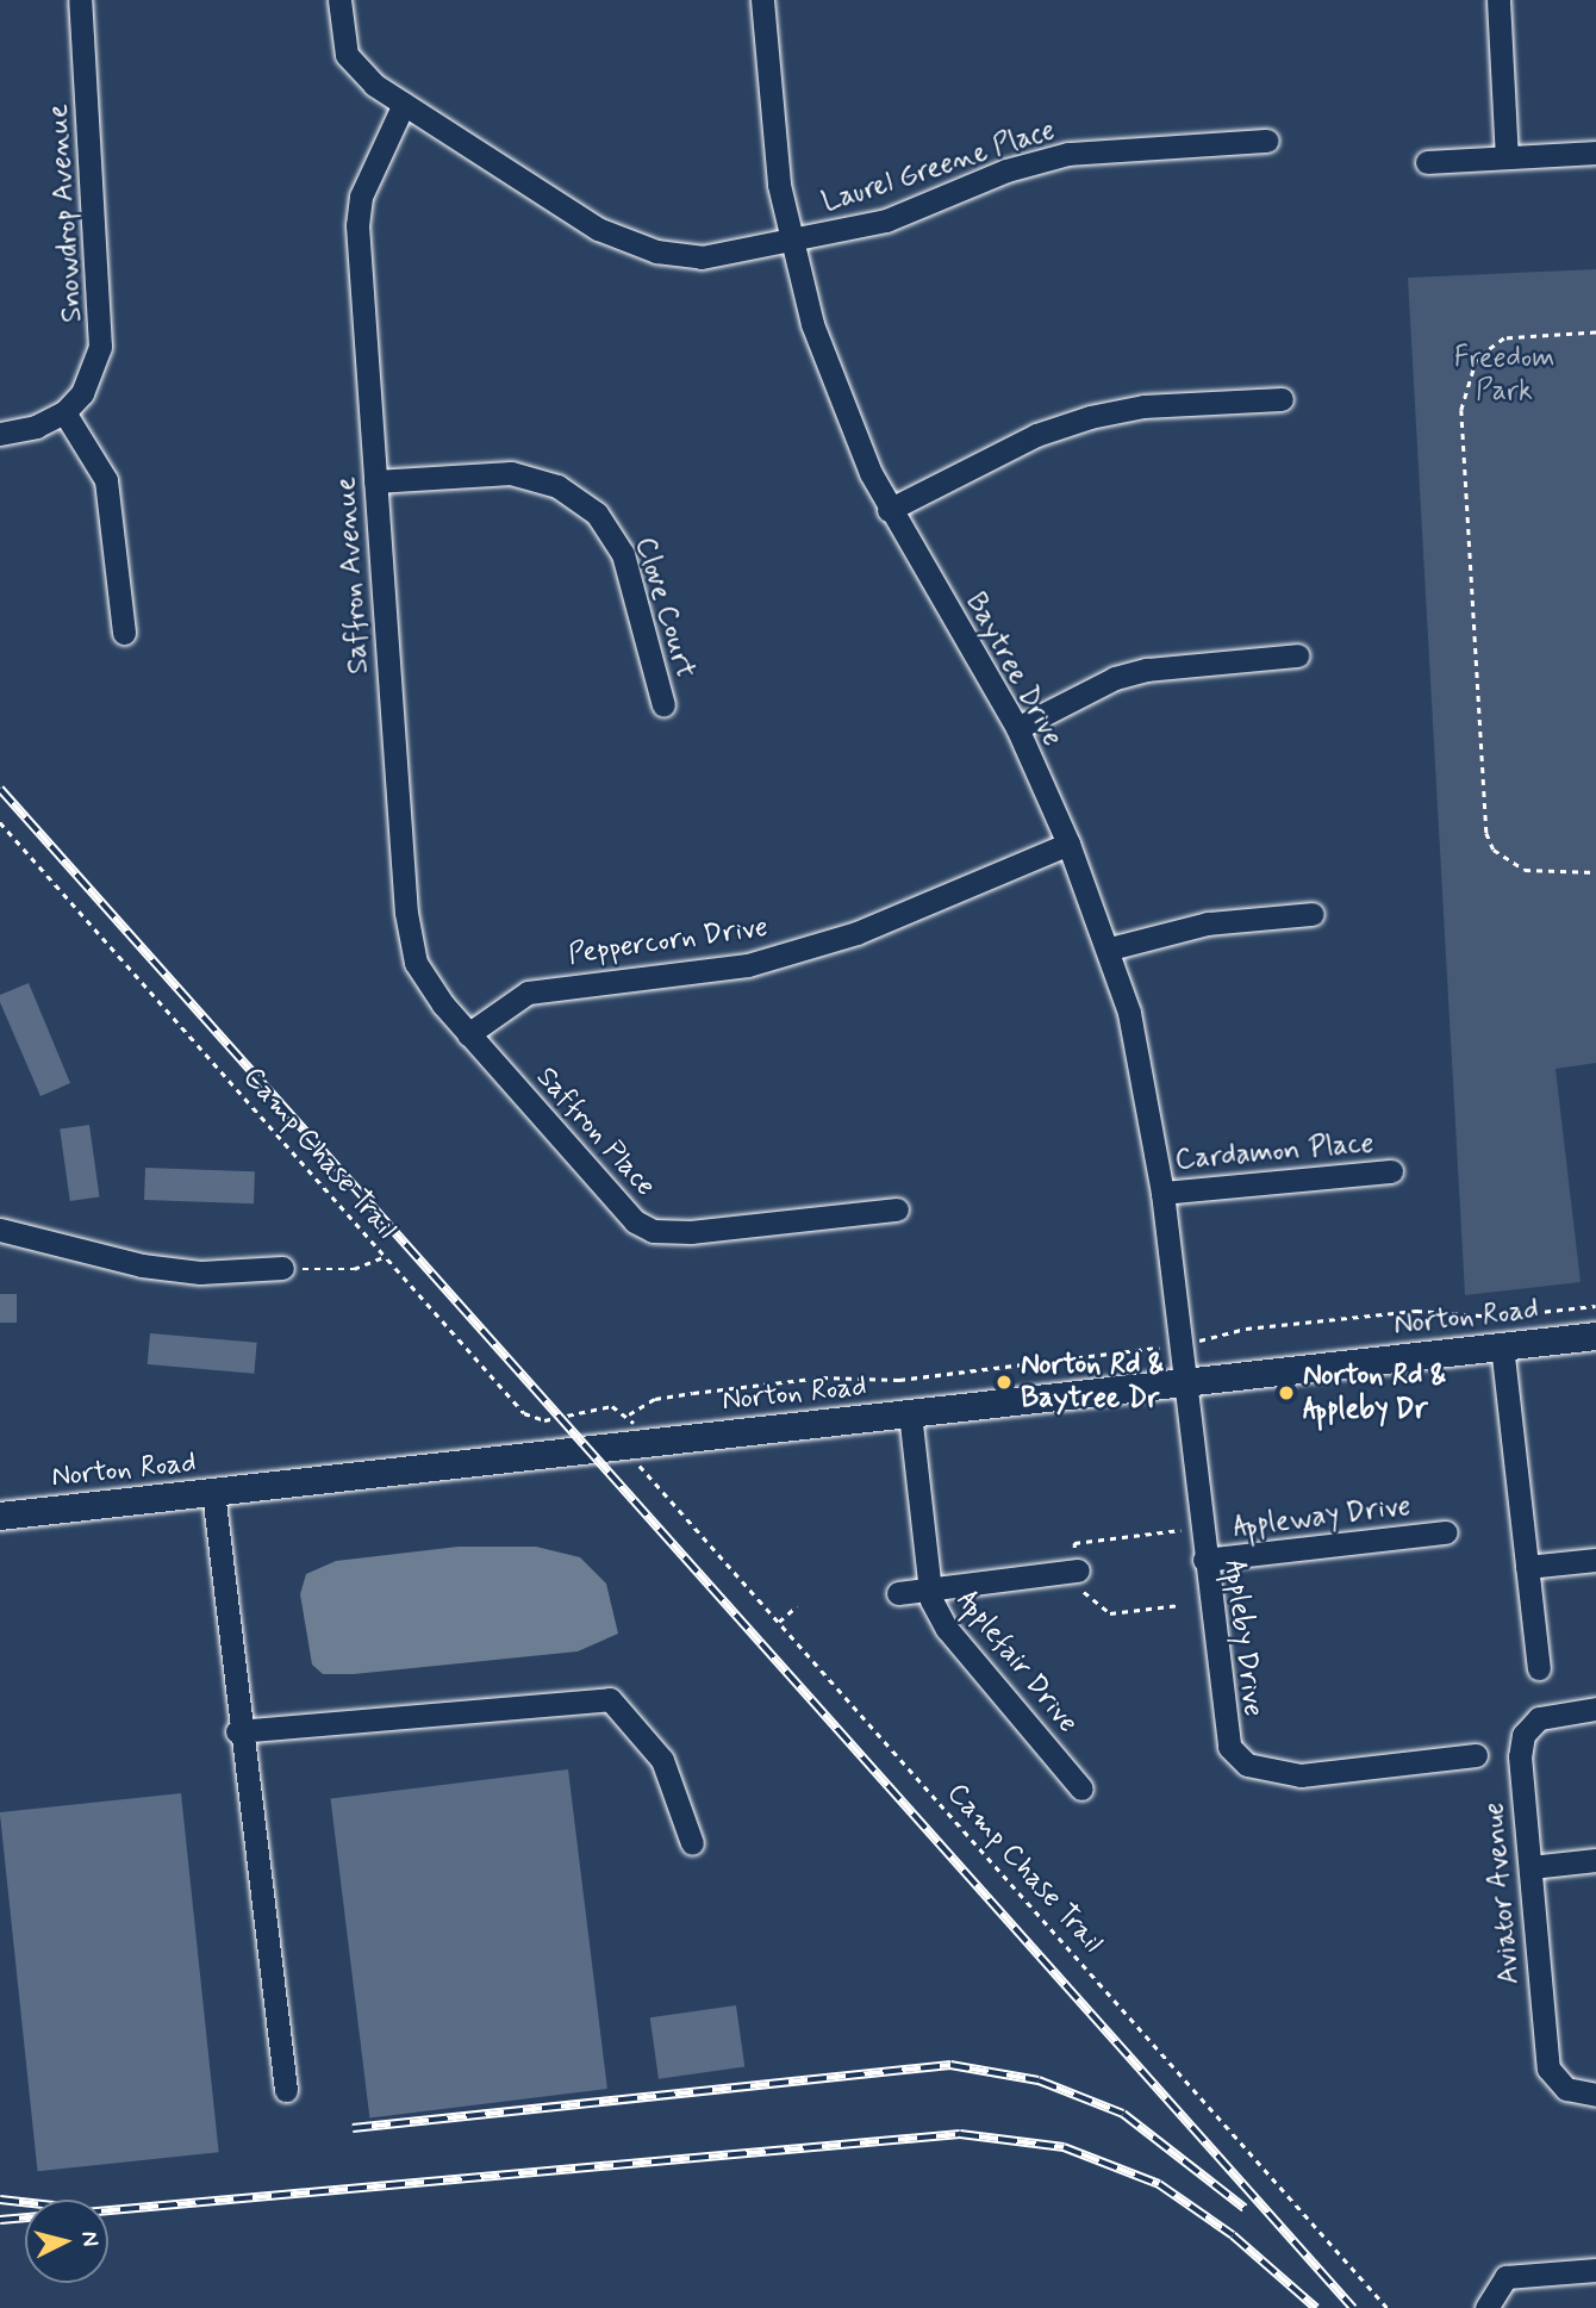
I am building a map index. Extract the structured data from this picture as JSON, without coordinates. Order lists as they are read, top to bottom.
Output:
{
  "streets": {
    "main road": ["Norton Road"],
    "street": [
      "Laurel Greene Place",
      "Snowdrop Avenue",
      "Saffron Avenue",
      "Clove Court",
      "Baytree Drive",
      "Peppercorn Drive",
      "Saffron Place",
      "Cardamon Place",
      "Appleway Drive",
      "Appleby Drive",
      "Applefair Drive",
      "Aviator Avenue"
    ],
    "path": ["Camp Chase Trail"]
  },
  "crossings": [
    ["Laurel Greene Place", "Saffron Avenue"],
    ["Laurel Greene Place", "Baytree Drive"],
    ["Saffron Avenue", "Clove Court"],
    ["Saffron Avenue", "Peppercorn Drive"],
    ["Saffron Avenue", "Saffron Place"],
    ["Baytree Drive", "Peppercorn Drive"],
    ["Baytree Drive", "Cardamon Place"],
    ["Baytree Drive", "Norton Road"],
    ["Baytree Drive", "Appleby Drive"],
    ["Peppercorn Drive", "Saffron Place"],
    ["Norton Road", "Appleby Drive"],
    ["Norton Road", "Applefair Drive"],
    ["Appleway Drive", "Appleby Drive"]
  ],
  "parks": ["Freedom Park"],
  "places": ["Norton Rd & Baytree Dr", "Norton Rd & Appleby Dr"],
  "north": "right"
}
